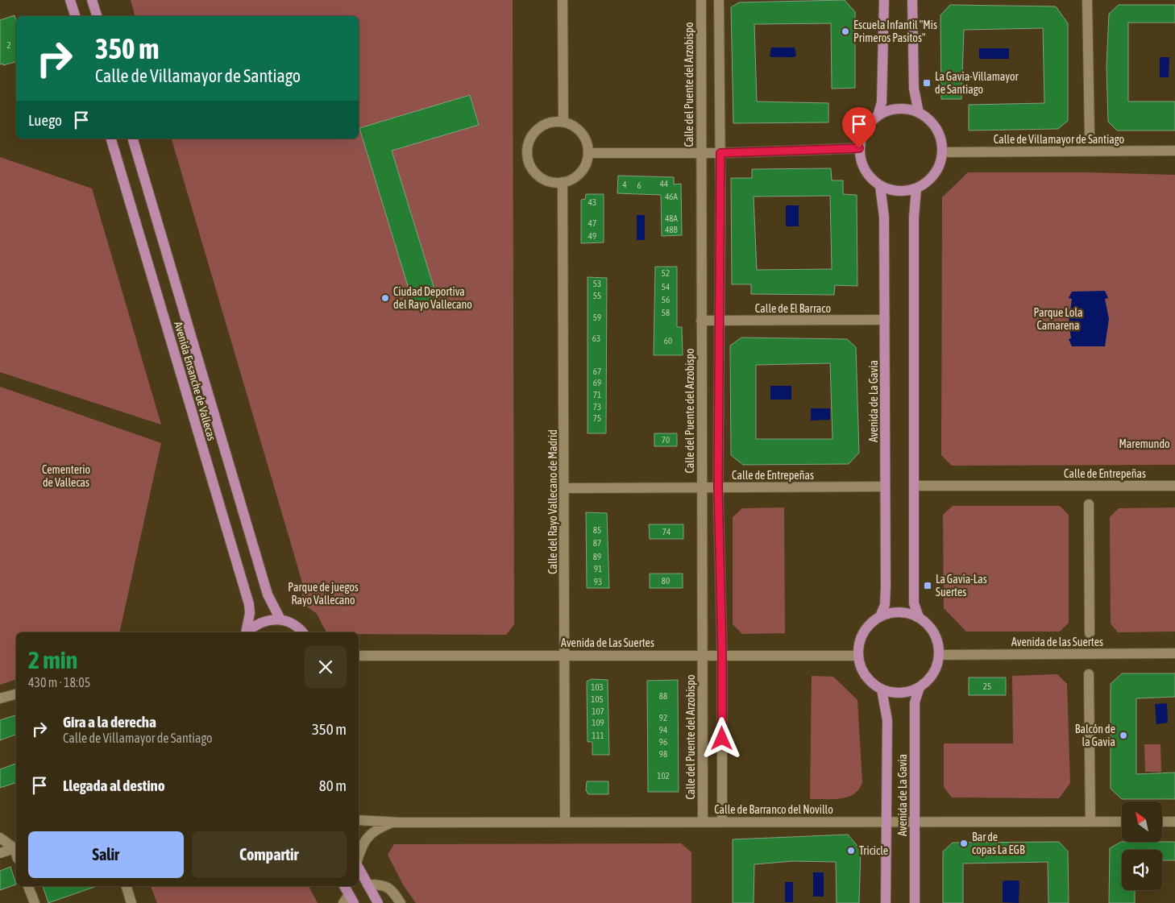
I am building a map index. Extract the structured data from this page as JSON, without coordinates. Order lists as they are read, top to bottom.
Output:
{
  "streets": {
    "main road": ["Avenida Ensanche de Vallecas", "Avenida de La Gavia"],
    "street": [
      "Calle del Puente del Arzobispo",
      "Calle de Villamayor de Santiago",
      "Calle de El Barraco",
      "Calle de Entrepeñas",
      "Calle del Rayo Vallecano de Madrid",
      "Avenida de las Suertes",
      "Avenida de Las Suertes",
      "Calle de Barranco del Novillo"
    ]
  },
  "crossings": [
    ["Calle del Puente del Arzobispo", "Calle de El Barraco"],
    ["Calle del Puente del Arzobispo", "Calle de Entrepeñas"],
    ["Calle del Puente del Arzobispo", "Avenida de Las Suertes"],
    ["Calle del Puente del Arzobispo", "Calle de Barranco del Novillo"],
    ["Calle de Villamayor de Santiago", "Avenida de La Gavia"],
    ["Calle de El Barraco", "Avenida de La Gavia"],
    ["Avenida de La Gavia", "Calle de Entrepeñas"],
    ["Avenida de La Gavia", "Avenida de las Suertes"],
    ["Avenida de La Gavia", "Avenida de Las Suertes"],
    ["Avenida de La Gavia", "Calle de Barranco del Novillo"],
    ["Calle de Entrepeñas", "Calle del Rayo Vallecano de Madrid"],
    ["Calle del Rayo Vallecano de Madrid", "Avenida de Las Suertes"],
    ["Calle del Rayo Vallecano de Madrid", "Calle de Barranco del Novillo"],
    ["Avenida de las Suertes", "Avenida de Las Suertes"]
  ],
  "parks": [
    "Parque Lola Camarena",
    "Maremundo",
    "Cementerio de Vallecas",
    "Parque de juegos Rayo Vallecano"
  ],
  "places": {
    "other": [
      "Escuela Infantil \"Mis Primeros Pasitos\"",
      "Ciudad Deportiva del Rayo Vallecano",
      "Balcón de la Gavia",
      "Bar de copas La EGB",
      "Tricicle"
    ],
    "transit": ["La Gavia-Villamayor de Santiago", "La Gavia-Las Suertes"]
  },
  "house_numbers": [
    "2",
    "44",
    "4",
    "6",
    "46A",
    "43",
    "48A",
    "47",
    "48B",
    "49",
    "52",
    "53",
    "54",
    "55",
    "56",
    "58",
    "59",
    "63",
    "60",
    "67",
    "69",
    "71",
    "73",
    "75",
    "70",
    "85",
    "74",
    "87",
    "89",
    "91",
    "80",
    "93",
    "25",
    "103",
    "88",
    "105",
    "107",
    "92",
    "109",
    "94",
    "111",
    "96",
    "98",
    "102"
  ],
  "north": "top left",
  "page": {
    "turn": ["350 m", "Calle de Villamayor de Santiago"],
    "then": "Luego",
    "heading": ["2 min", "430 m · 18:05"],
    "list": [
      {
        "name": "Gira a la derecha",
        "note": "Calle de Villamayor de Santiago",
        "value": "350 m"
      },
      {
        "name": "Llegada al destino",
        "value": "80 m"
      }
    ],
    "buttons": ["Salir", "Compartir"]
  }
}
